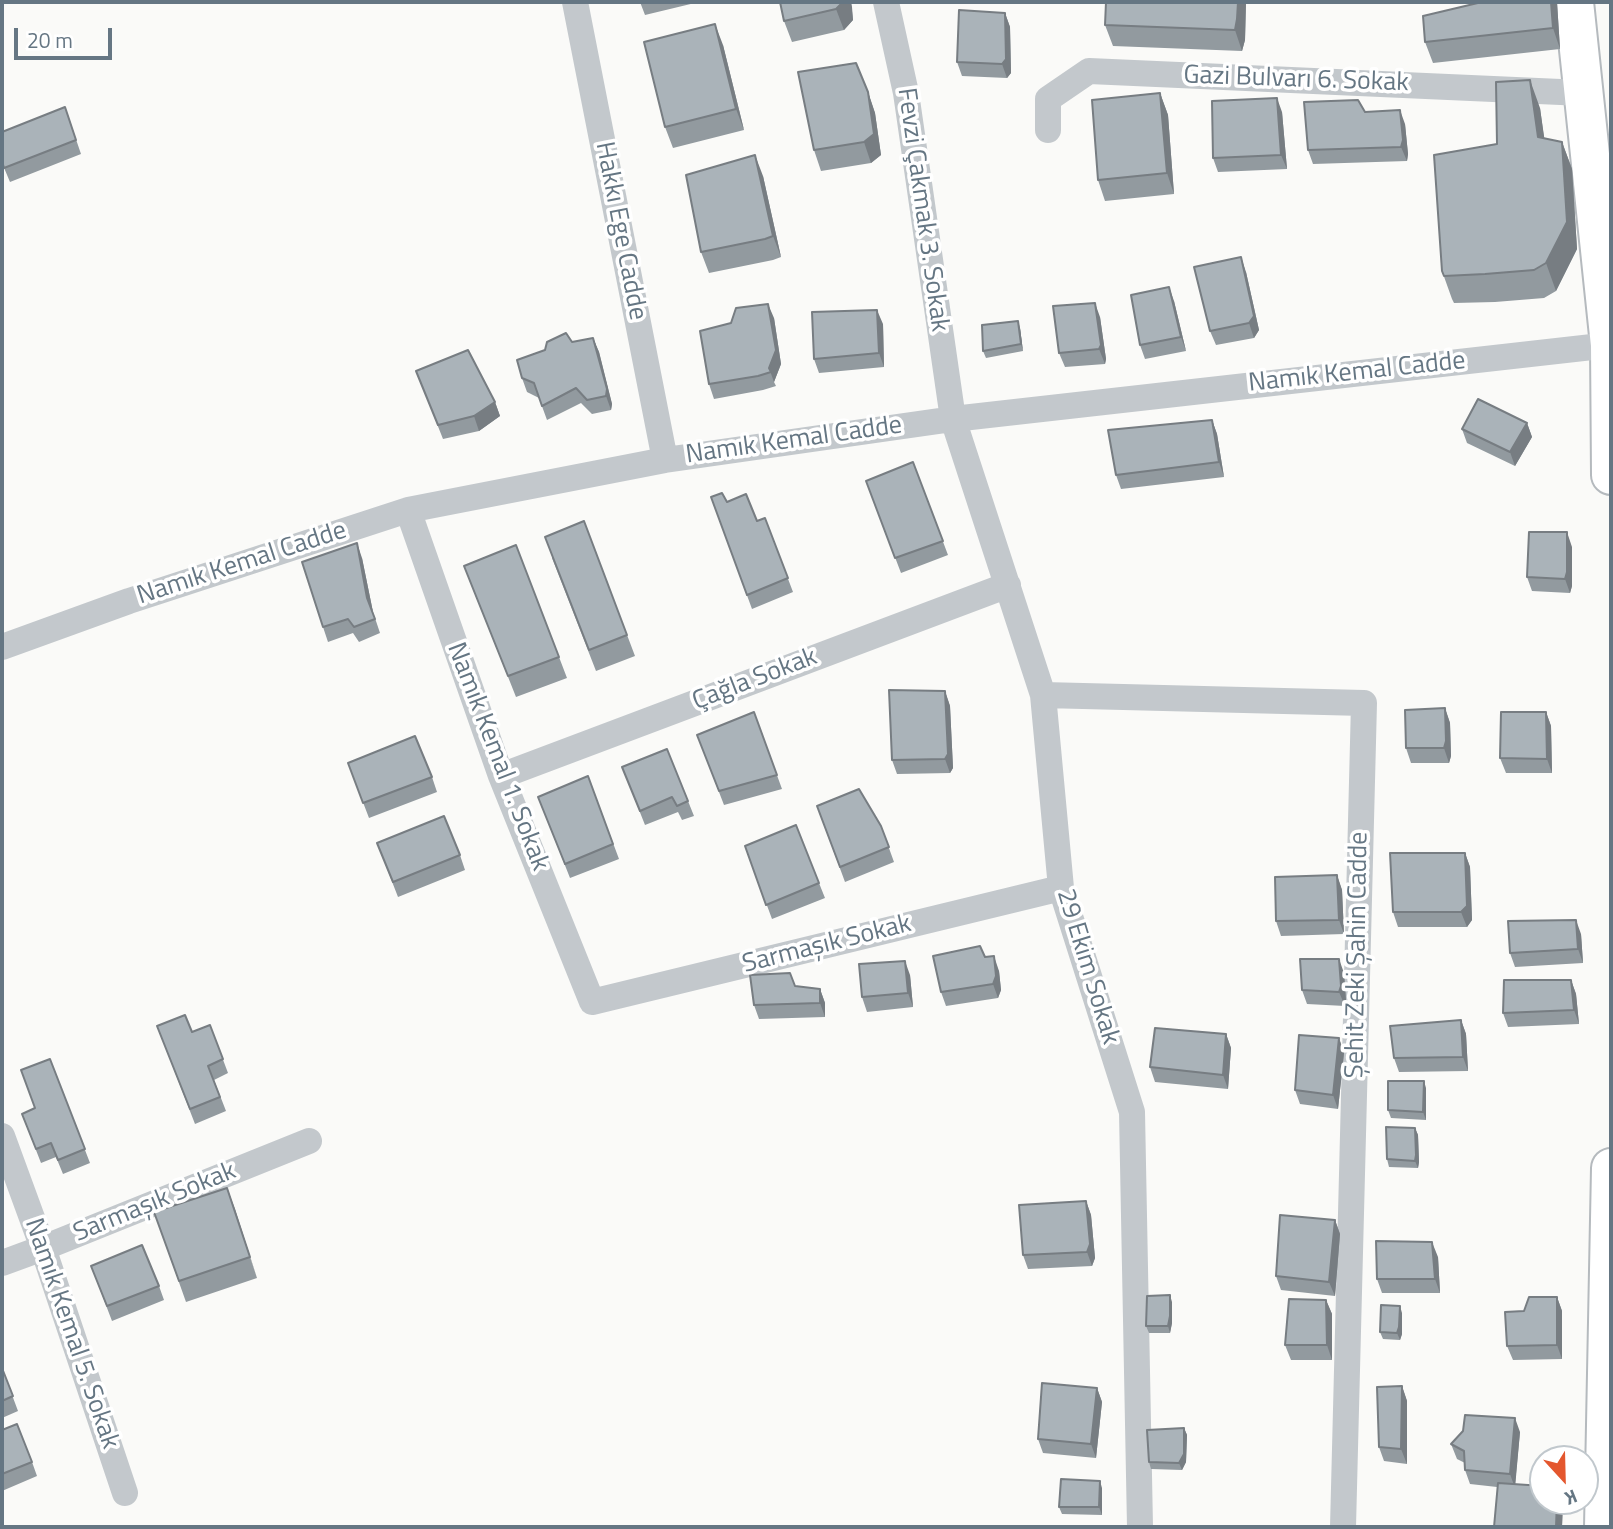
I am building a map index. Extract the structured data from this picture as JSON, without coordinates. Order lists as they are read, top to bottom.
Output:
{
  "streets": {
    "street": [
      "Gazi Bulvarı 6. Sokak",
      "Fevzi Çakmak 3. Sokak",
      "Hakkı Ege Cadde",
      "Namık Kemal Cadde",
      "Çağla Sokak",
      "Namık Kemal 1. Sokak",
      "Sarmaşık Sokak",
      "Şehit Zeki Şahin Cadde",
      "29 Ekim Sokak",
      "Namık Kemal 5. Sokak"
    ]
  },
  "crossings": [
    ["Fevzi Çakmak 3. Sokak", "Namık Kemal Cadde"],
    ["Fevzi Çakmak 3. Sokak", "29 Ekim Sokak"],
    ["Hakkı Ege Cadde", "Namık Kemal Cadde"],
    ["Namık Kemal Cadde", "Namık Kemal 1. Sokak"],
    ["Namık Kemal Cadde", "29 Ekim Sokak"],
    ["Çağla Sokak", "Namık Kemal 1. Sokak"],
    ["Çağla Sokak", "29 Ekim Sokak"],
    ["Namık Kemal 1. Sokak", "Sarmaşık Sokak"],
    ["Sarmaşık Sokak", "29 Ekim Sokak"],
    ["Sarmaşık Sokak", "Namık Kemal 5. Sokak"],
    ["Şehit Zeki Şahin Cadde", "29 Ekim Sokak"]
  ],
  "scale_bar": "20 m",
  "north": "bottom"
}
